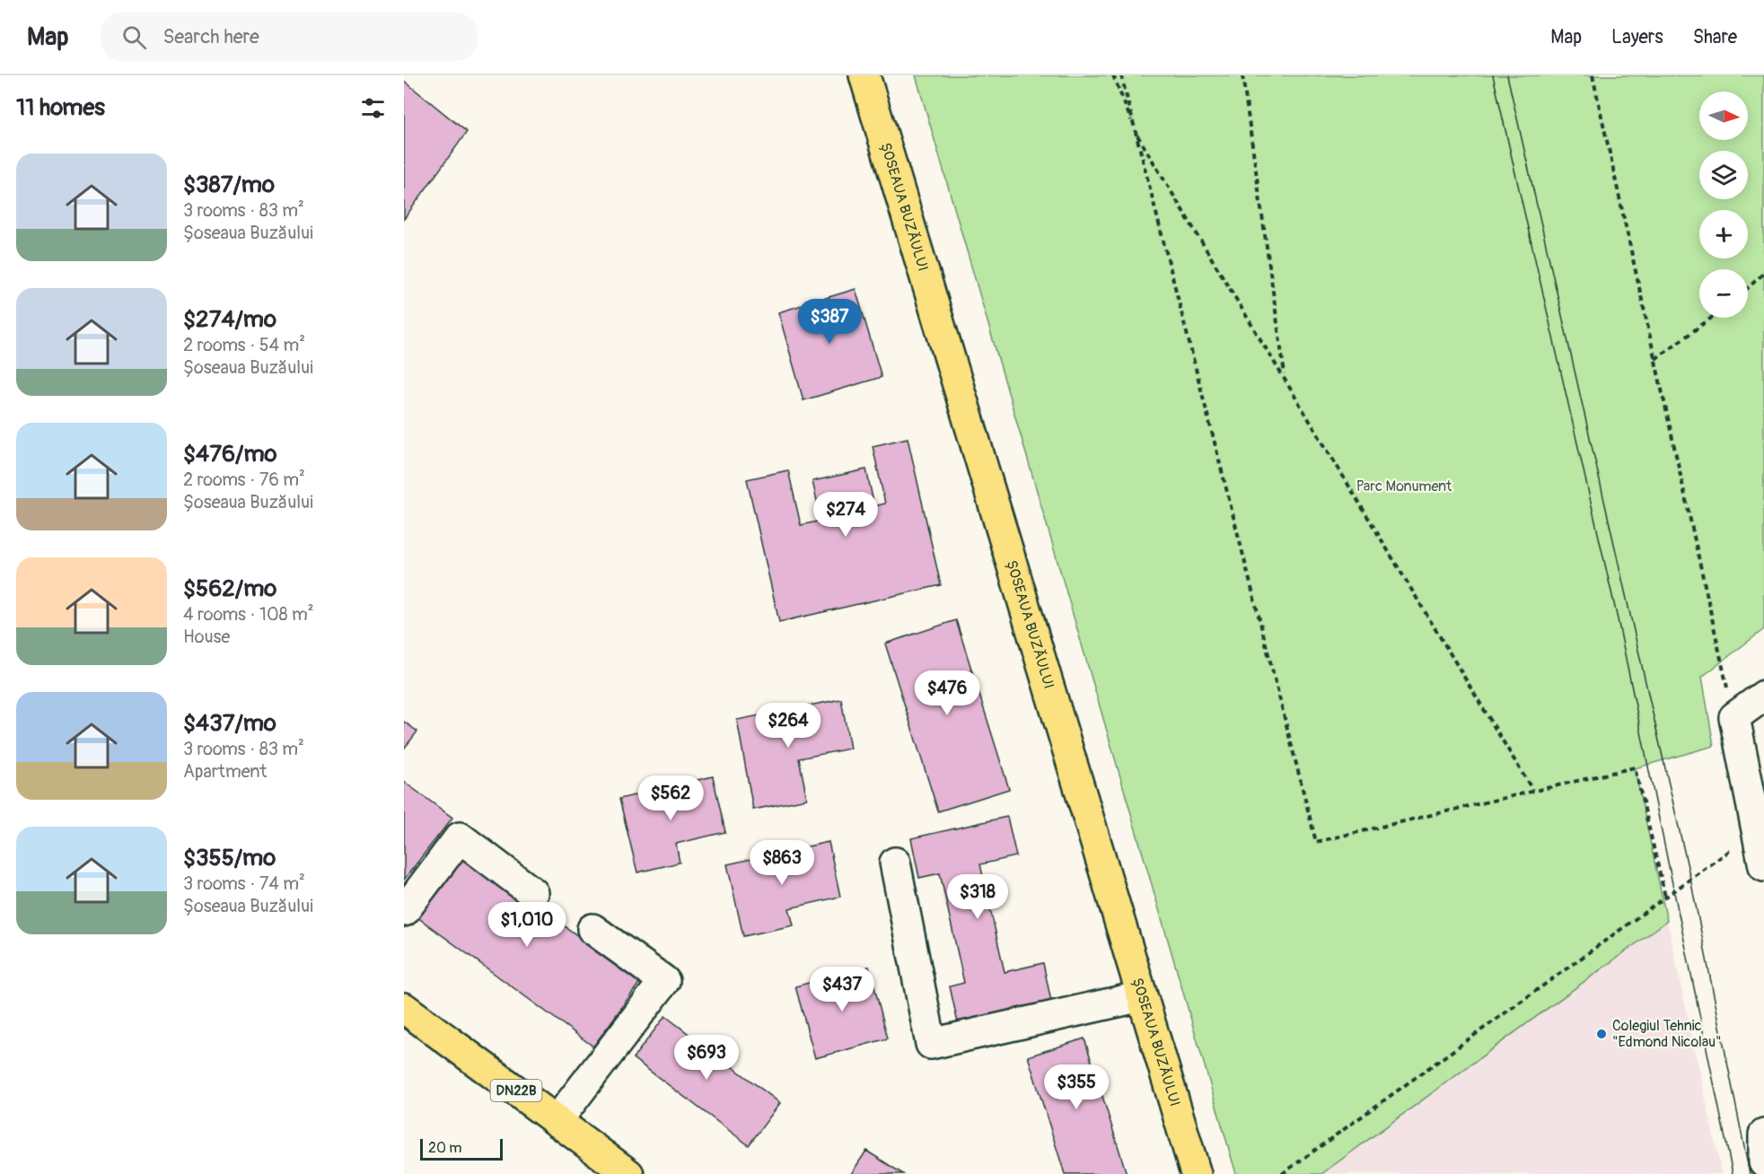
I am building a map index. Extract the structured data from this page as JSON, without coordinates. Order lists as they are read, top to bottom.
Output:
{
  "streets": {
    "main road": ["ȘOSEAUA BUZĂULUI", "DN22B"]
  },
  "parks": ["Parc Monument"],
  "places": ["Colegiul Tehnic \"Edmond Nicolau\""],
  "scale_bar": "20 m",
  "north": "right",
  "page": {
    "header": "Map",
    "search": "Search here",
    "nav": ["Map", "Layers", "Share"],
    "heading": "11 homes",
    "map_buttons": ["+", "−"],
    "list": [
      {
        "name": "$387/mo",
        "note": "3 rooms · 83 m² · Șoseaua Buzăului"
      },
      {
        "name": "$274/mo",
        "note": "2 rooms · 54 m² · Șoseaua Buzăului"
      },
      {
        "name": "$476/mo",
        "note": "2 rooms · 76 m² · Șoseaua Buzăului"
      },
      {
        "name": "$562/mo",
        "note": "4 rooms · 108 m² · House"
      },
      {
        "name": "$437/mo",
        "note": "3 rooms · 83 m² · Apartment"
      },
      {
        "name": "$355/mo",
        "note": "3 rooms · 74 m² · Șoseaua Buzăului"
      }
    ],
    "price": [
      "$387",
      "$274",
      "$476",
      "$264",
      "$562",
      "$863",
      "$318",
      "$1,010",
      "$437",
      "$693",
      "$355"
    ],
    "scale": "20 m"
  }
}
